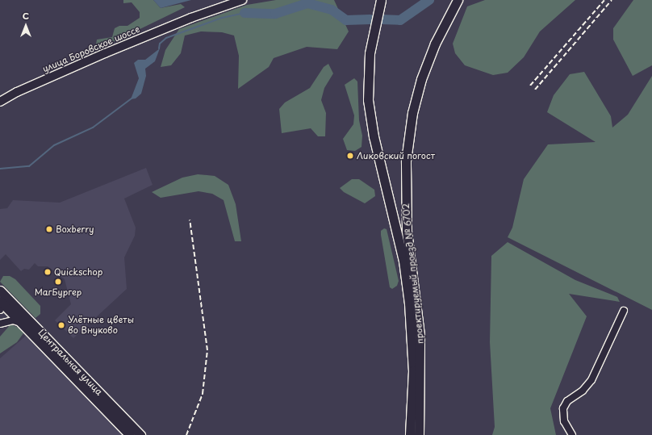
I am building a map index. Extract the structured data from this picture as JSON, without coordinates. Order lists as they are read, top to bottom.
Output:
{
  "streets": {
    "main road": ["проектируемый проезд № 6702", "Центральная улица"],
    "street": ["улица Боровское шоссе"]
  },
  "places": [
    "Ликовский погост",
    "Boxberry",
    "Quickschop",
    "МагБургер",
    "Улётные цветы во Внуково"
  ],
  "north": "top"
}
